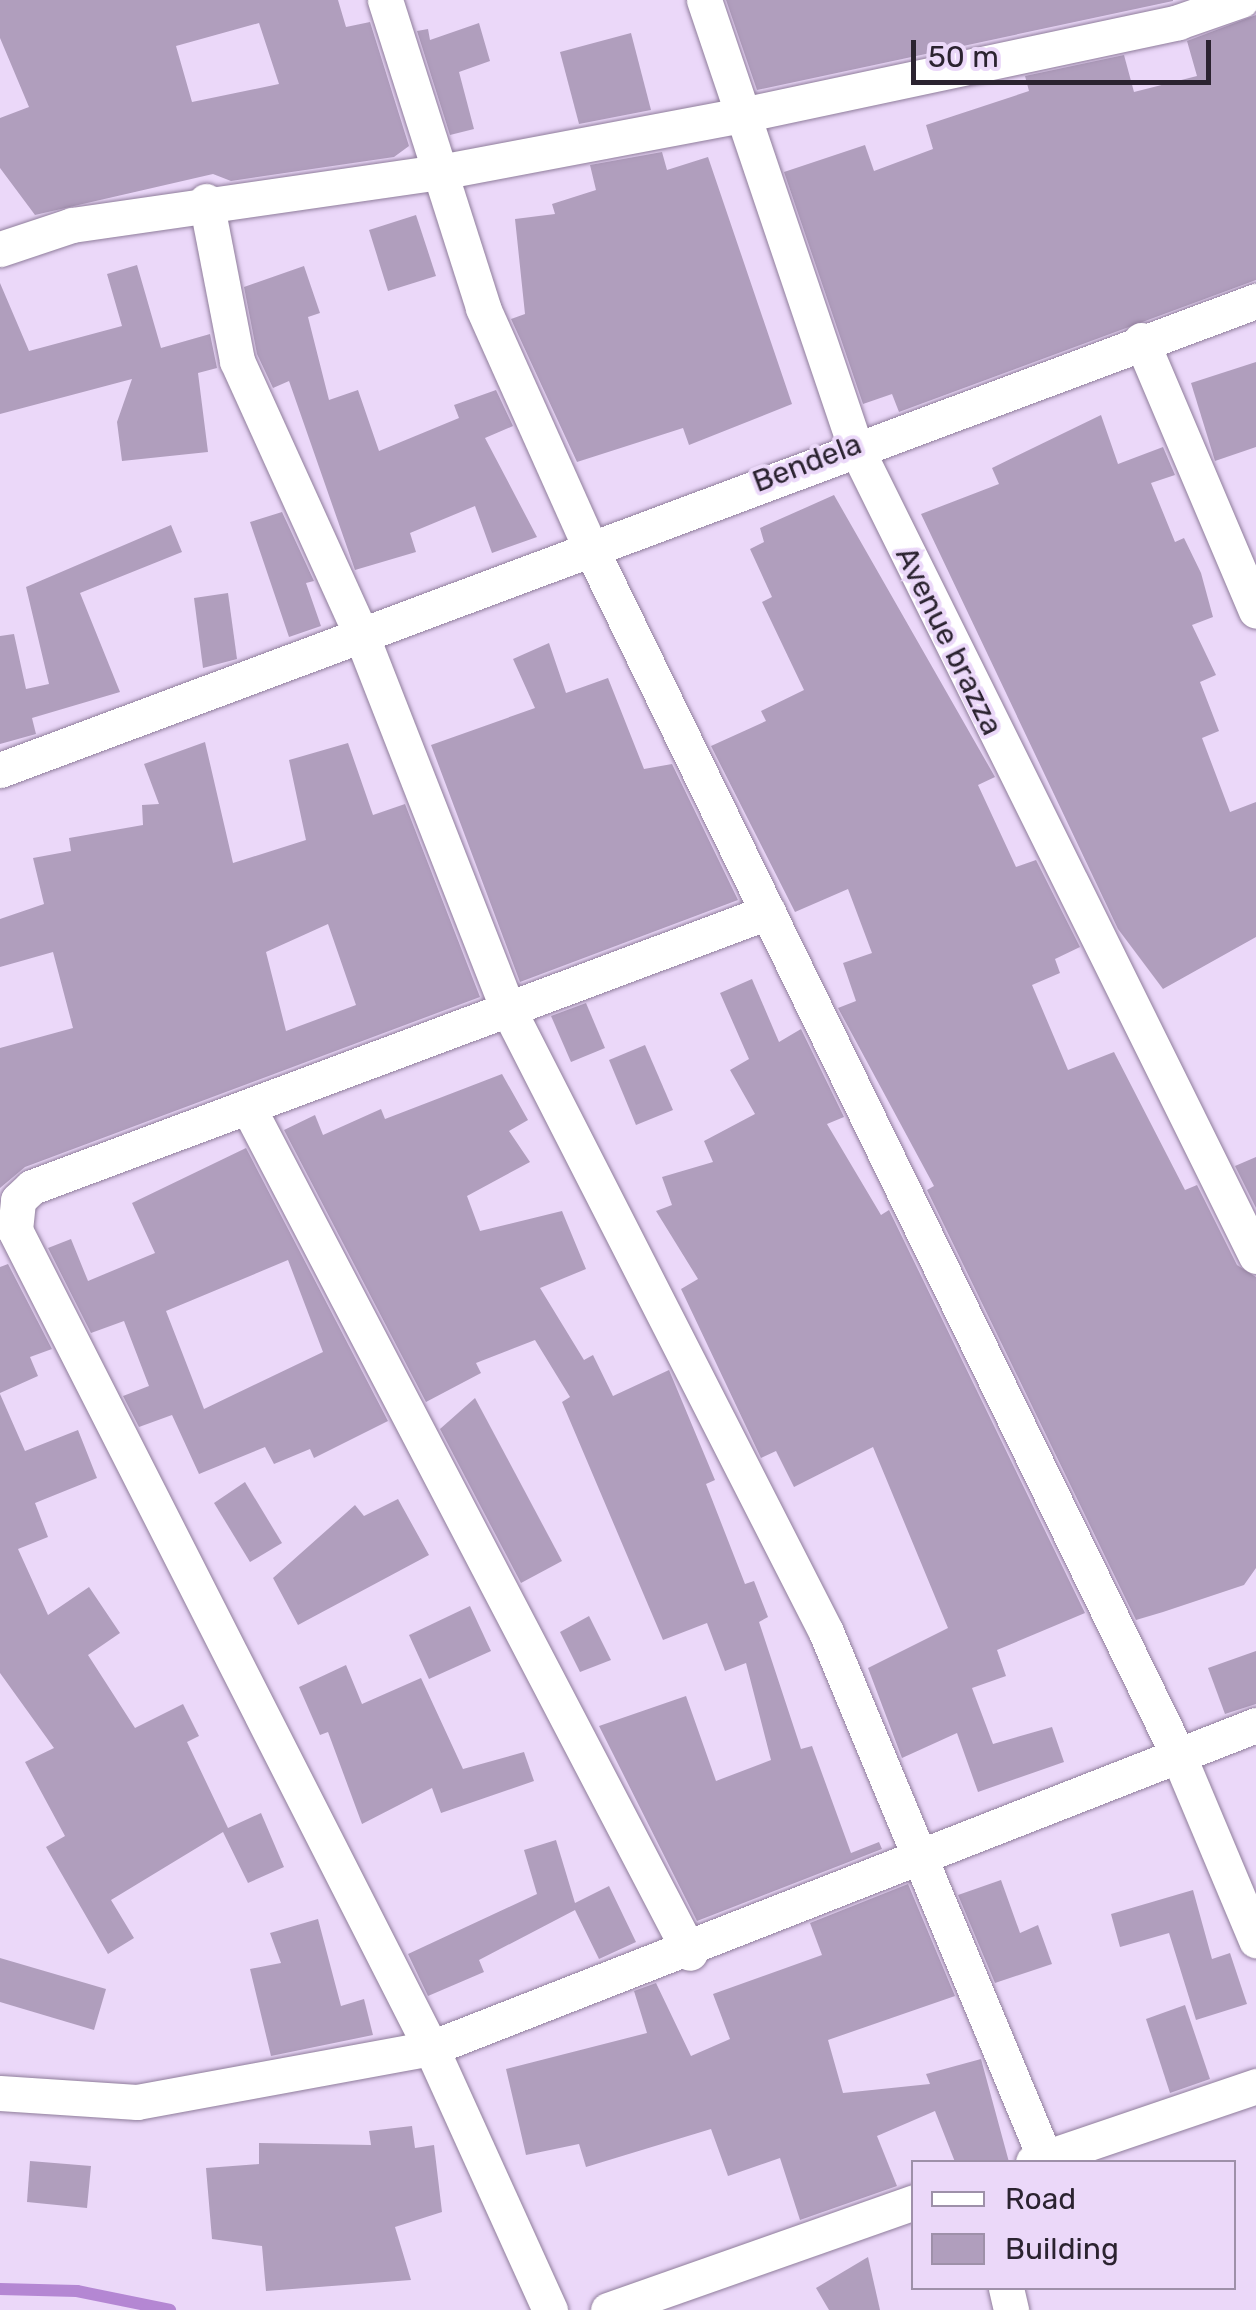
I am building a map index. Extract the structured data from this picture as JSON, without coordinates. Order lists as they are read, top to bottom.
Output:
{
  "streets": {
    "street": ["Bendela", "Avenue brazza"]
  },
  "crossings": [
    ["Bendela", "Avenue brazza"]
  ],
  "legend": ["Road", "Building"],
  "scale_bar": "50 m"
}
